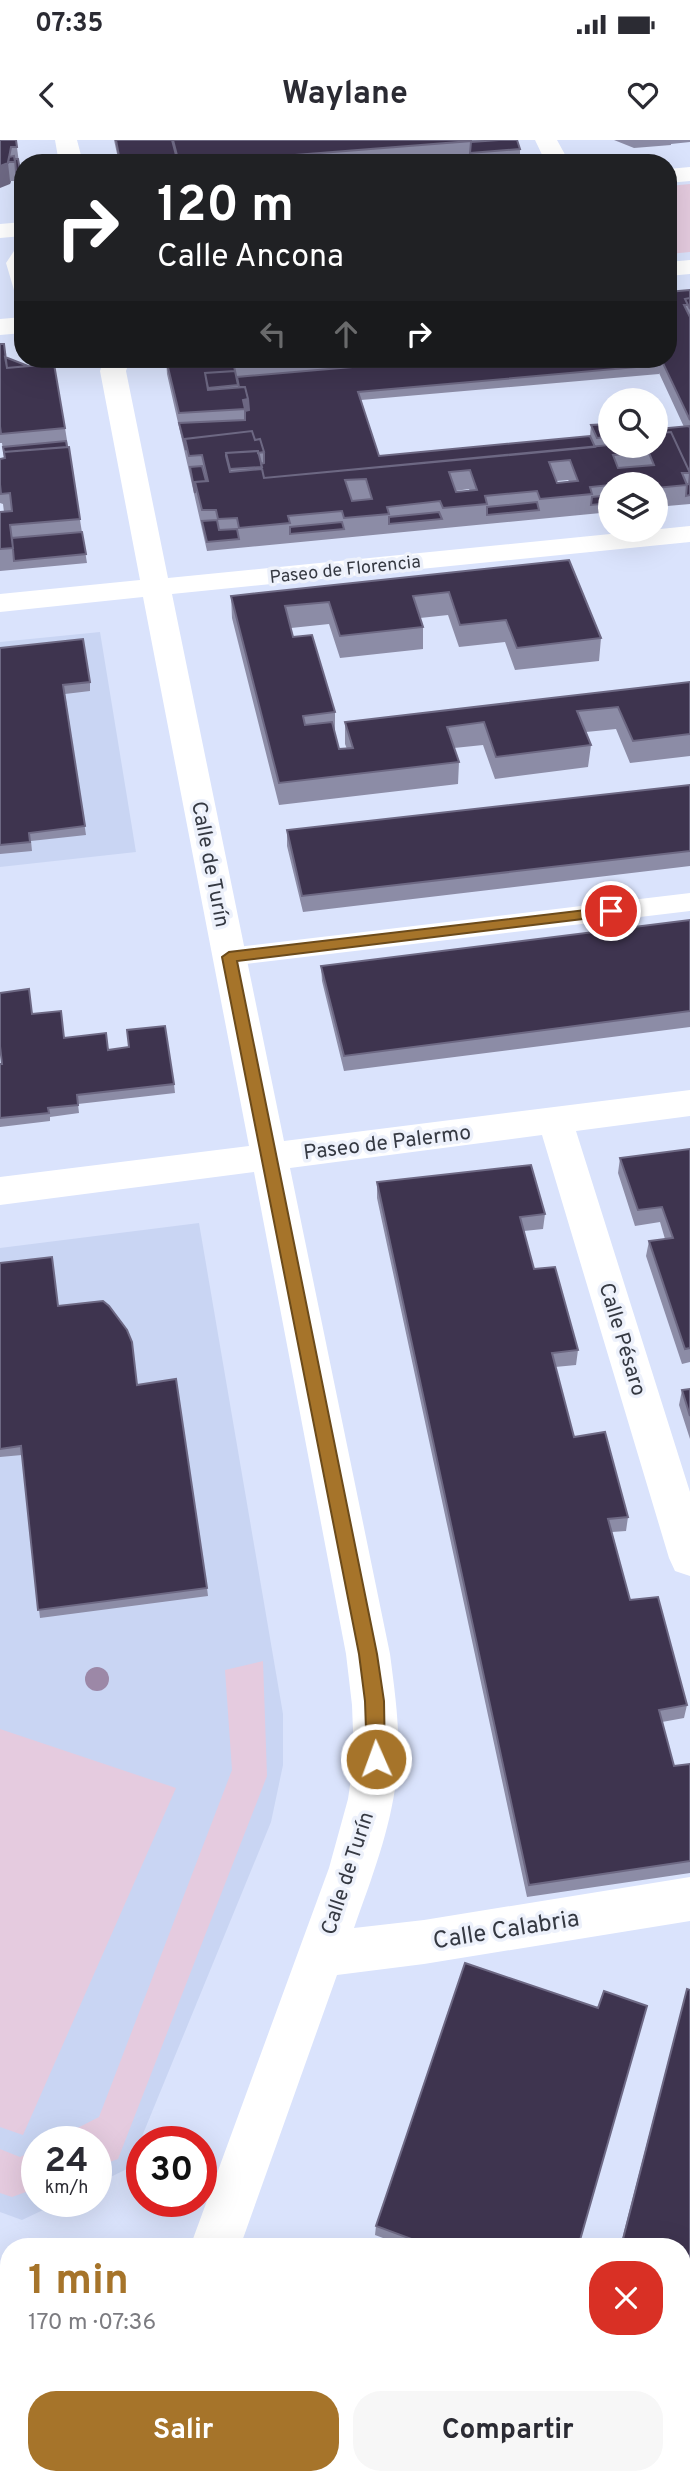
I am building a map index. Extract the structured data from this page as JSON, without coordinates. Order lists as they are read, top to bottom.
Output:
{
  "streets": {
    "street": [
      "Paseo de Florencia",
      "Calle de Turín",
      "Paseo de Palermo",
      "Calle Pésaro",
      "Calle Calabria"
    ]
  },
  "crossings": [
    ["Paseo de Florencia", "Calle de Turín"],
    ["Calle de Turín", "Paseo de Palermo"],
    ["Calle de Turín", "Calle Calabria"],
    ["Paseo de Palermo", "Calle Pésaro"]
  ],
  "page": {
    "status": "07:35",
    "header": "Waylane",
    "turn": ["120 m", "Calle Ancona"],
    "speed": "24 km/h",
    "limit": "30",
    "heading": ["1 min", "170 m · 07:36"],
    "buttons": ["Salir", "Compartir"]
  }
}
